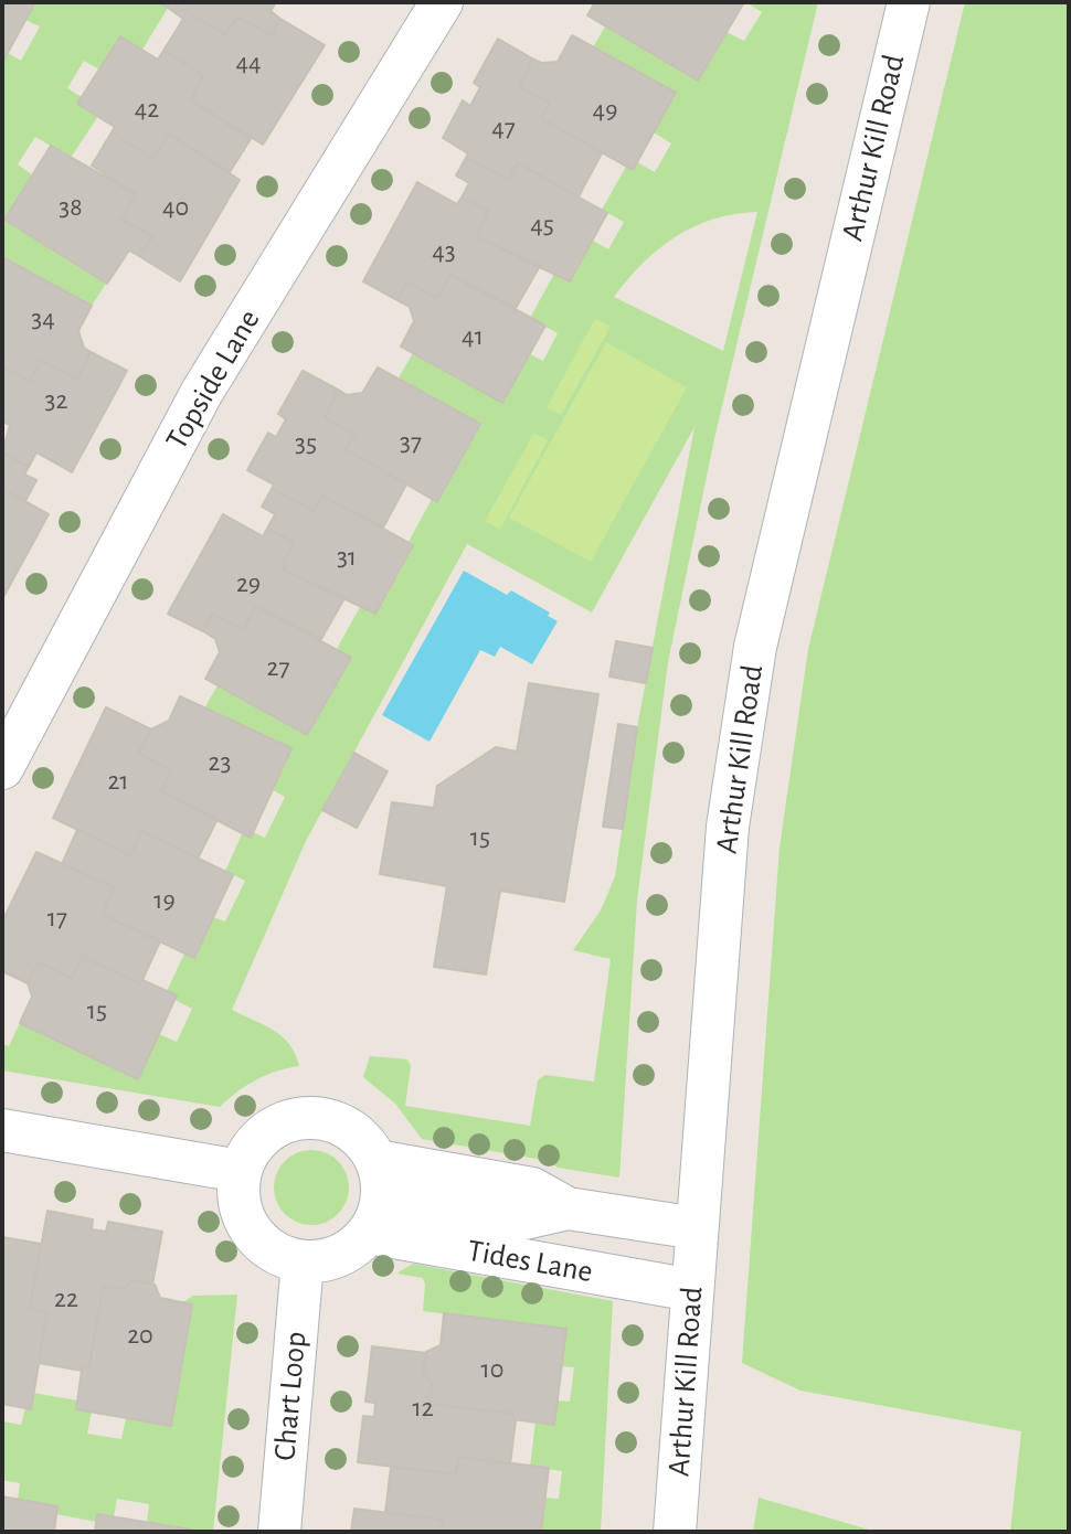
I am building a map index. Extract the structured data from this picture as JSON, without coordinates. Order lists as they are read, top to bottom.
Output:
{
  "streets": {
    "street": [
      "Arthur Kill Road",
      "Topside Lane",
      "Tides Lane",
      "Chart Loop"
    ]
  },
  "crossings": [
    ["Arthur Kill Road", "Tides Lane"],
    ["Tides Lane", "Chart Loop"]
  ],
  "house_numbers": [
    "44",
    "42",
    "49",
    "47",
    "38",
    "40",
    "45",
    "43",
    "34",
    "41",
    "32",
    "37",
    "35",
    "31",
    "29",
    "27",
    "23",
    "21",
    "15",
    "19",
    "17",
    "15",
    "22",
    "20",
    "10",
    "12"
  ]
}
